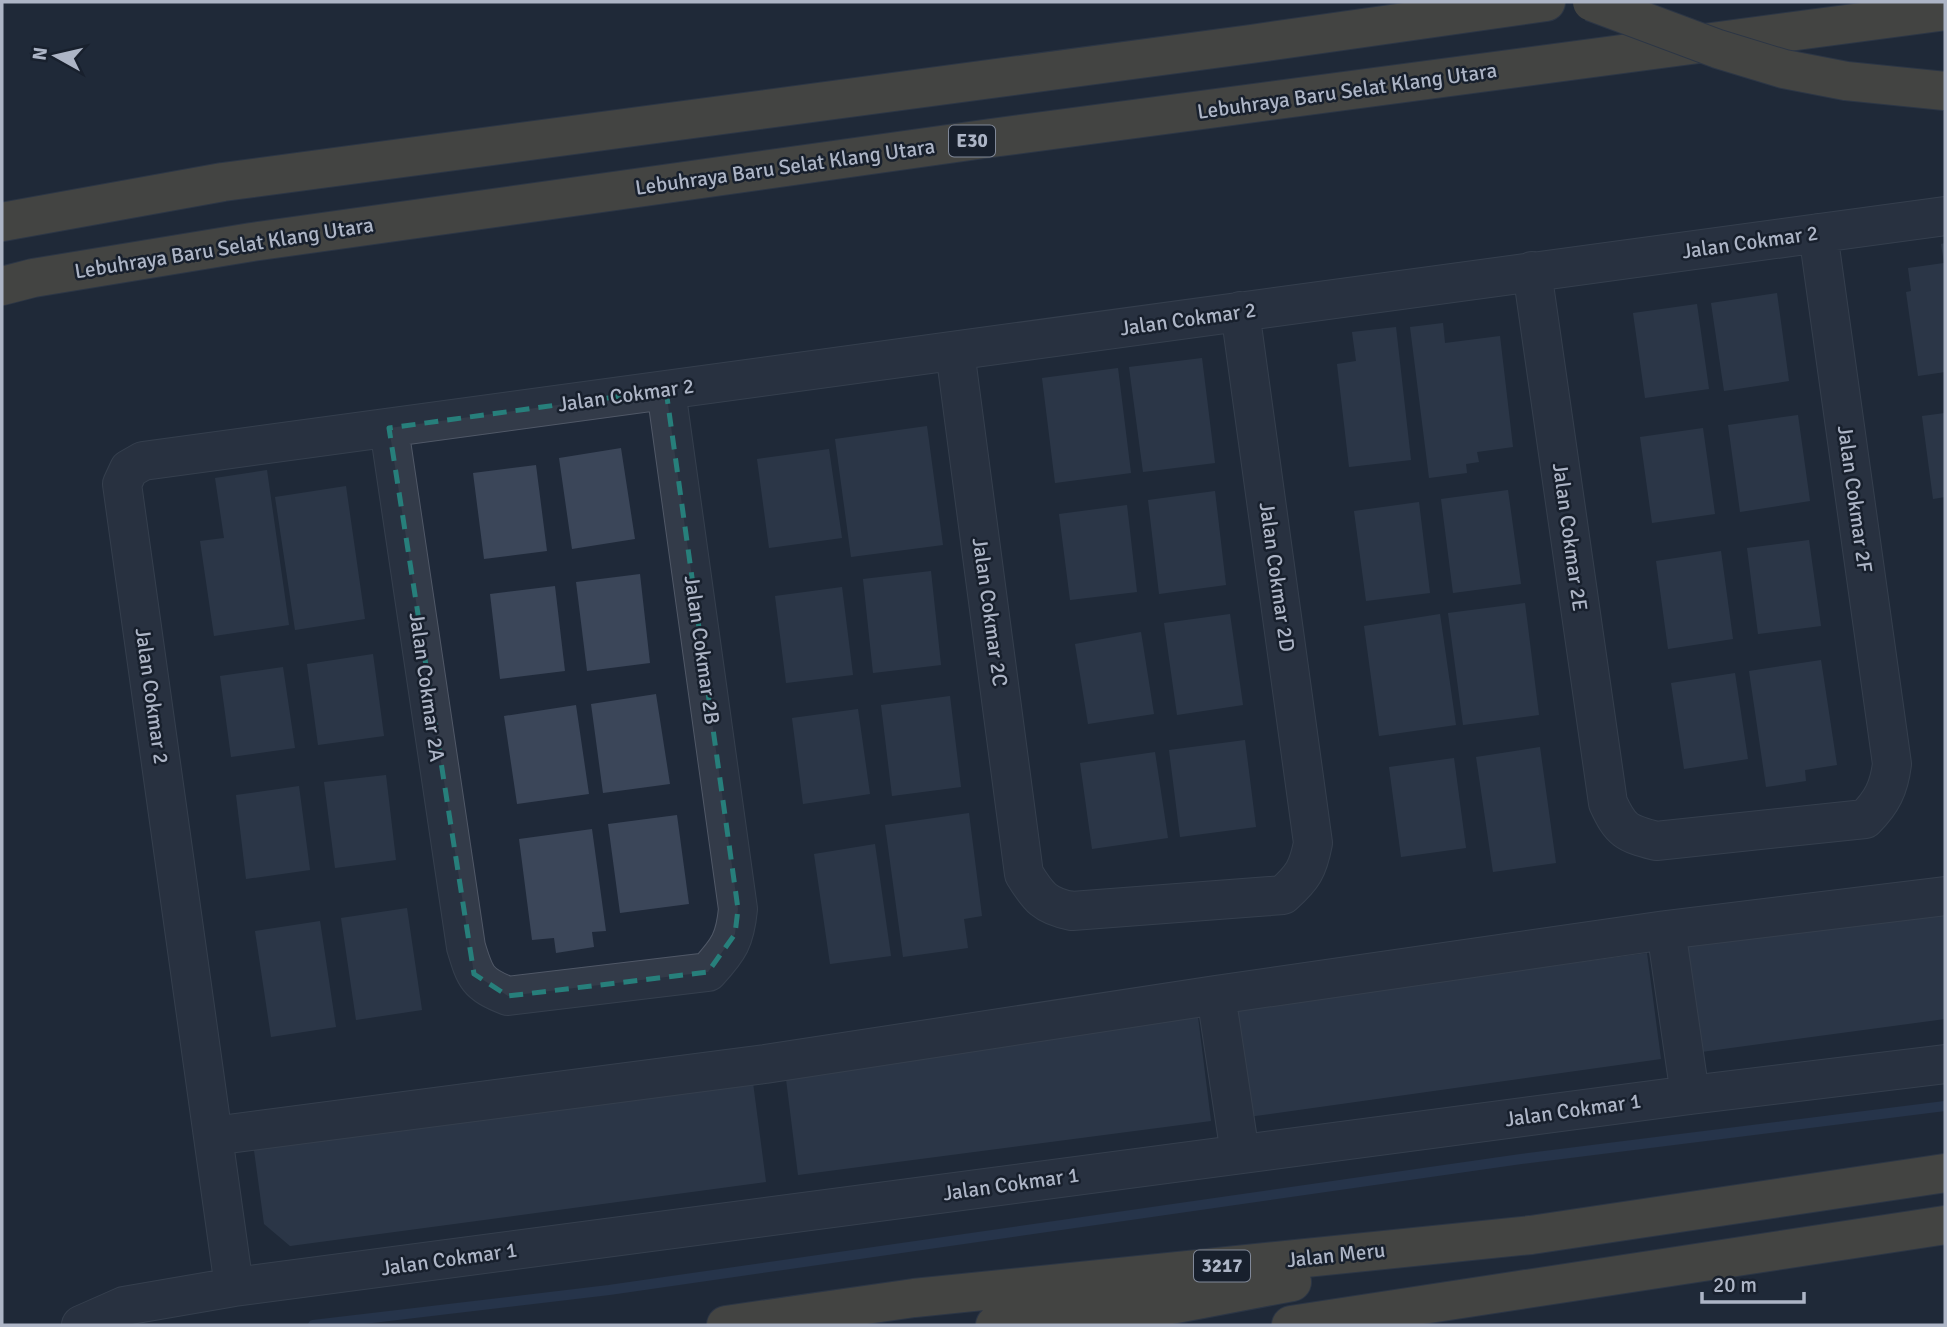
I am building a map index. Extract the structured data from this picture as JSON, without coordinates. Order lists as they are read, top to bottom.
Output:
{
  "streets": {
    "highway": [
      "Lebuhraya Baru Selat Klang Utara",
      "E30",
      "Jalan Meru",
      "3217"
    ],
    "street": [
      "Jalan Cokmar 2",
      "Jalan Cokmar 2F",
      "Jalan Cokmar 2E",
      "Jalan Cokmar 2D",
      "Jalan Cokmar 2C",
      "Jalan Cokmar 2B",
      "Jalan Cokmar 2A",
      "Jalan Cokmar 1"
    ]
  },
  "crossings": [
    ["Jalan Cokmar 2", "Jalan Cokmar 2F"],
    ["Jalan Cokmar 2", "Jalan Cokmar 2E"],
    ["Jalan Cokmar 2", "Jalan Cokmar 2D"],
    ["Jalan Cokmar 2", "Jalan Cokmar 2C"],
    ["Jalan Cokmar 2", "Jalan Cokmar 2B"],
    ["Jalan Cokmar 2", "Jalan Cokmar 2A"],
    ["Jalan Cokmar 2", "Jalan Cokmar 1"],
    ["Jalan Cokmar 2F", "Jalan Cokmar 2E"],
    ["Jalan Cokmar 2D", "Jalan Cokmar 2C"],
    ["Jalan Cokmar 2B", "Jalan Cokmar 2A"]
  ],
  "scale_bar": "20 m",
  "north": "left"
}
